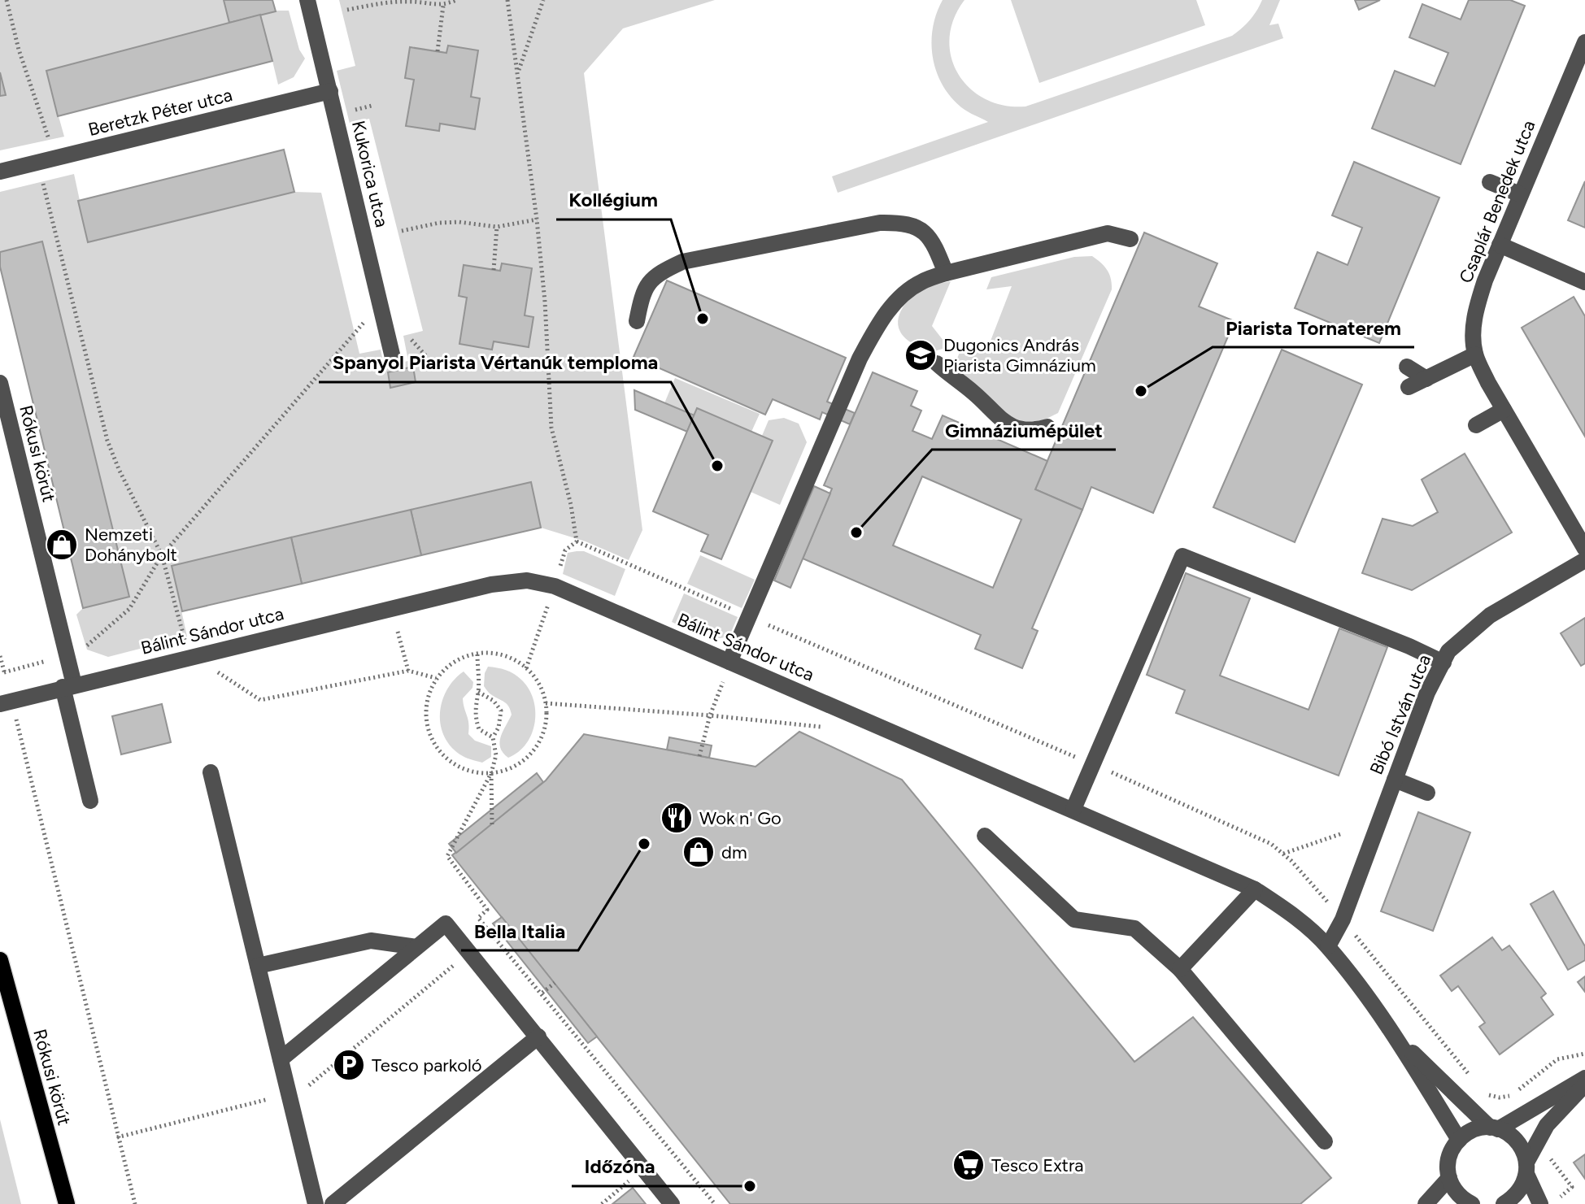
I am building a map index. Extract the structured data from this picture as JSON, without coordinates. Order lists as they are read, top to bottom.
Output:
{
  "streets": {
    "main road": ["Rókusi körút"],
    "street": [
      "Beretzk Péter utca",
      "Kukorica utca",
      "Csaplár Benedek utca",
      "Bálint Sándor utca",
      "Bibó István utca"
    ]
  },
  "crossings": [
    ["Beretzk Péter utca", "Kukorica utca"],
    ["Rókusi körút", "Bálint Sándor utca"],
    ["Bálint Sándor utca", "Bibó István utca"]
  ],
  "places": {
    "other": [
      "Kollégium",
      "Piarista Tornaterem",
      "Spanyol Piarista Vértanúk temploma",
      "Gimnáziumépület",
      "Bella Italia",
      "Időzóna"
    ],
    "school or university": ["Dugonics András Piarista Gimnázium"],
    "shop": ["Nemzeti Dohánybolt", "dm"],
    "restaurant": ["Wok n' Go"],
    "parking": ["Tesco parkoló"],
    "supermarket": ["Tesco Extra"]
  }
}
